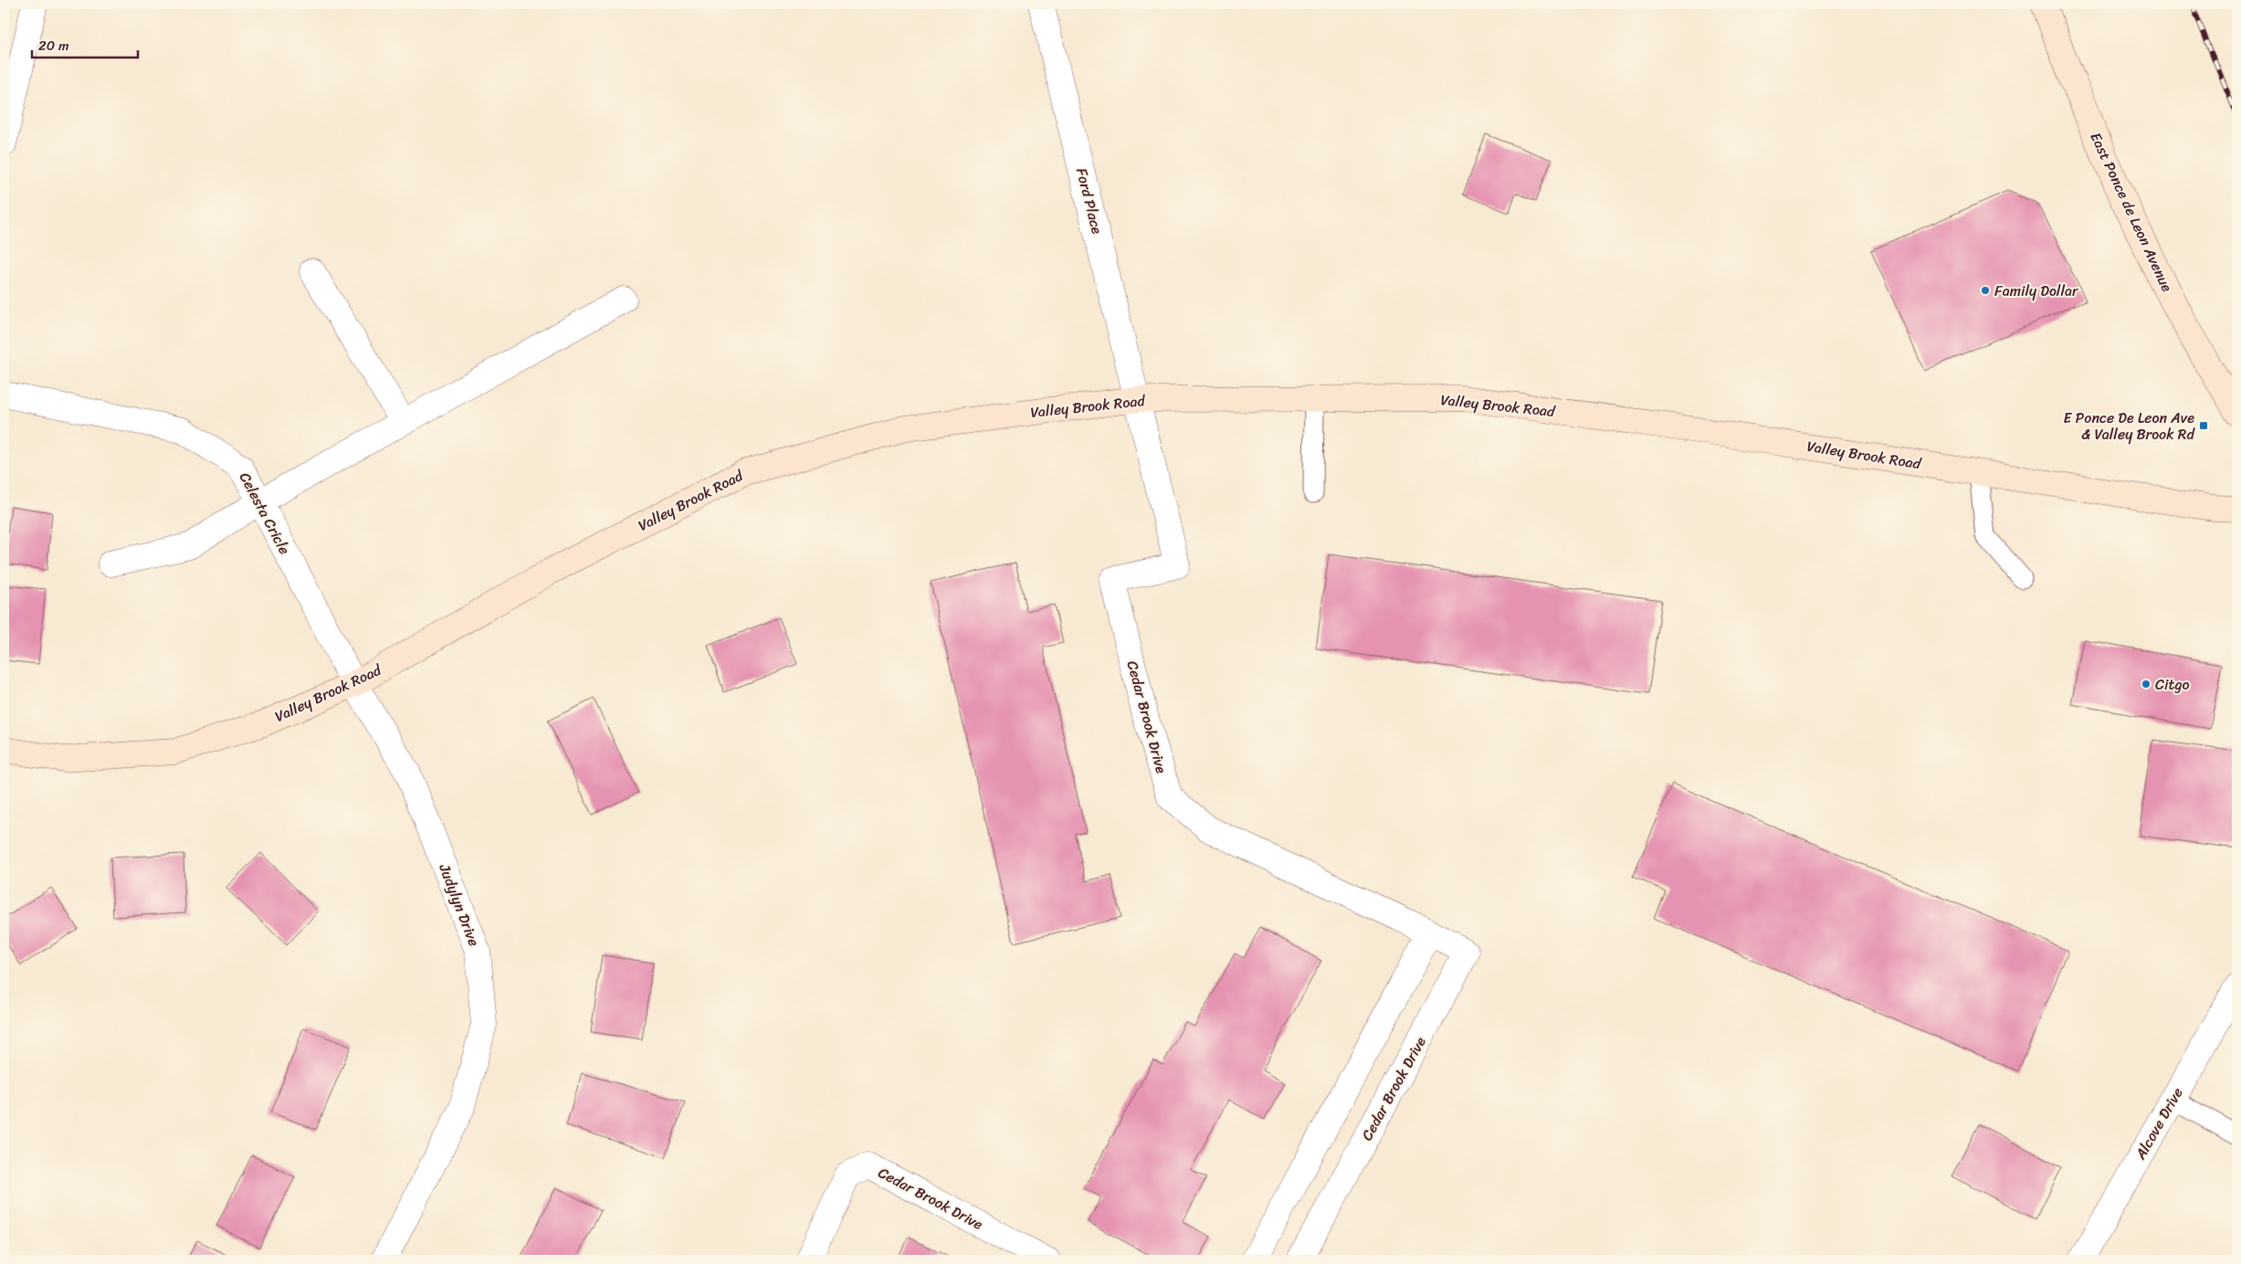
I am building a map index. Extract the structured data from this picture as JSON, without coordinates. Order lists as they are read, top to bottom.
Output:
{
  "streets": {
    "main road": ["East Ponce de Leon Avenue", "Valley Brook Road"],
    "street": [
      "Ford Place",
      "Celesta Cricle",
      "Cedar Brook Drive",
      "Judylyn Drive",
      "Alcove Drive"
    ]
  },
  "crossings": [
    ["Ford Place", "Valley Brook Road"],
    ["Ford Place", "Cedar Brook Drive"],
    ["Valley Brook Road", "Celesta Cricle"],
    ["Valley Brook Road", "Cedar Brook Drive"],
    ["Valley Brook Road", "Judylyn Drive"],
    ["Celesta Cricle", "Judylyn Drive"]
  ],
  "places": {
    "other": ["Family Dollar", "Citgo"],
    "transit": ["E Ponce De Leon Ave & Valley Brook Rd"]
  },
  "scale_bar": "20 m"
}
